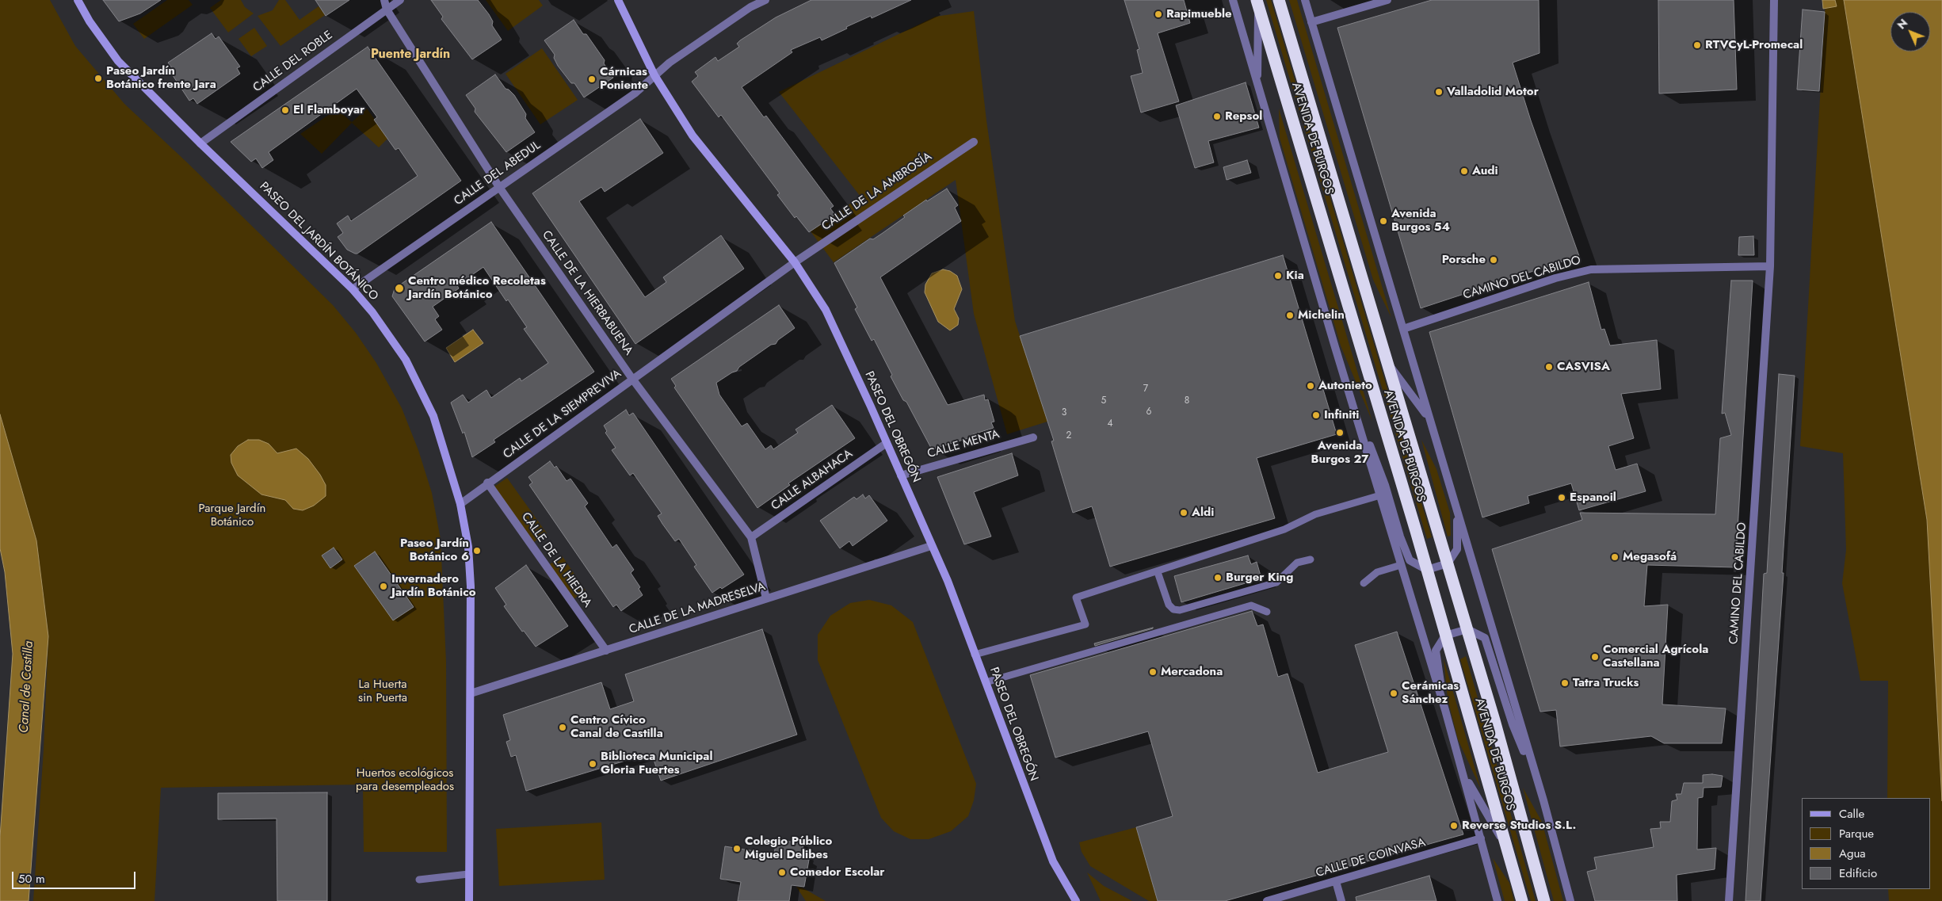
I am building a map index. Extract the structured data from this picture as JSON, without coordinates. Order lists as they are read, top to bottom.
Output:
{
  "streets": {
    "highway": ["AVENIDA DE BURGOS"],
    "street": [
      "CALLE DEL ROBLE",
      "CALLE DEL ABEDUL",
      "CALLE DE LA AMBROSÍA",
      "PASEO DEL JARDÍN BOTÁNICO",
      "CAMINO DEL CABILDO",
      "CALLE DE LA HIERBABUENA",
      "CALLE DE LA SIEMPREVIVA",
      "PASEO DEL OBREGÓN",
      "CALLE MENTA",
      "CALLE ALBAHACA",
      "CALLE DE LA HIEDRA",
      "CALLE DE LA MADRESELVA",
      "CALLE DE COINVASA"
    ]
  },
  "crossings": [
    ["CALLE DEL ROBLE", "PASEO DEL JARDÍN BOTÁNICO"],
    ["CALLE DEL ROBLE", "CALLE DE LA HIERBABUENA"],
    ["CALLE DEL ABEDUL", "PASEO DEL JARDÍN BOTÁNICO"],
    ["CALLE DEL ABEDUL", "CALLE DE LA HIERBABUENA"],
    ["CALLE DEL ABEDUL", "PASEO DEL OBREGÓN"],
    ["CALLE DE LA AMBROSÍA", "CALLE DE LA SIEMPREVIVA"],
    ["CALLE DE LA AMBROSÍA", "PASEO DEL OBREGÓN"],
    ["PASEO DEL JARDÍN BOTÁNICO", "CALLE DE LA SIEMPREVIVA"],
    ["PASEO DEL JARDÍN BOTÁNICO", "CALLE DE LA MADRESELVA"],
    ["CALLE DE LA HIERBABUENA", "CALLE DE LA SIEMPREVIVA"],
    ["CALLE DE LA HIERBABUENA", "CALLE ALBAHACA"],
    ["CALLE DE LA HIERBABUENA", "CALLE DE LA MADRESELVA"],
    ["CALLE DE LA SIEMPREVIVA", "PASEO DEL OBREGÓN"],
    ["CALLE DE LA SIEMPREVIVA", "CALLE DE LA HIEDRA"],
    ["PASEO DEL OBREGÓN", "CALLE MENTA"],
    ["PASEO DEL OBREGÓN", "CALLE ALBAHACA"],
    ["PASEO DEL OBREGÓN", "CALLE DE LA MADRESELVA"],
    ["CALLE DE LA HIEDRA", "CALLE DE LA MADRESELVA"]
  ],
  "districts": ["Puente Jardín"],
  "water": ["Canal de Castilla"],
  "parks": ["Parque Jardín Botánico", "La Huerta sin Puerta", "Huertos ecológicos para desempleados"],
  "places": [
    "Rapimueble",
    "RTVCyL-Promecal",
    "Paseo Jardín Botánico frente Jara",
    "Cárnicas Poniente",
    "Valladolid Motor",
    "El Flamboyar",
    "Repsol",
    "Audi",
    "Avenida Burgos 54",
    "Porsche",
    "Kia",
    "Centro médico Recoletas Jardín Botánico",
    "Michelin",
    "CASVISA",
    "Autonieto",
    "Infiniti",
    "Avenida Burgos 27",
    "Espanoil",
    "Aldi",
    "Paseo Jardín Botánico 6",
    "Megasofá",
    "Burger King",
    "Invernadero Jardín Botánico",
    "Comercial Agrícola Castellana",
    "Mercadona",
    "Tatra Trucks",
    "Cerámicas Sánchez",
    "Centro Cívico Canal de Castilla",
    "Biblioteca Municipal Gloria Fuertes",
    "Reverse Studios S.L.",
    "Colegio Público Miguel Delibes",
    "Comedor Escolar"
  ],
  "house_numbers": [
    "7",
    "5",
    "8",
    "6",
    "3",
    "4",
    "2"
  ],
  "legend": [
    "Calle",
    "Parque",
    "Agua",
    "Edificio"
  ],
  "scale_bar": "50 m",
  "north": "top left"
}
